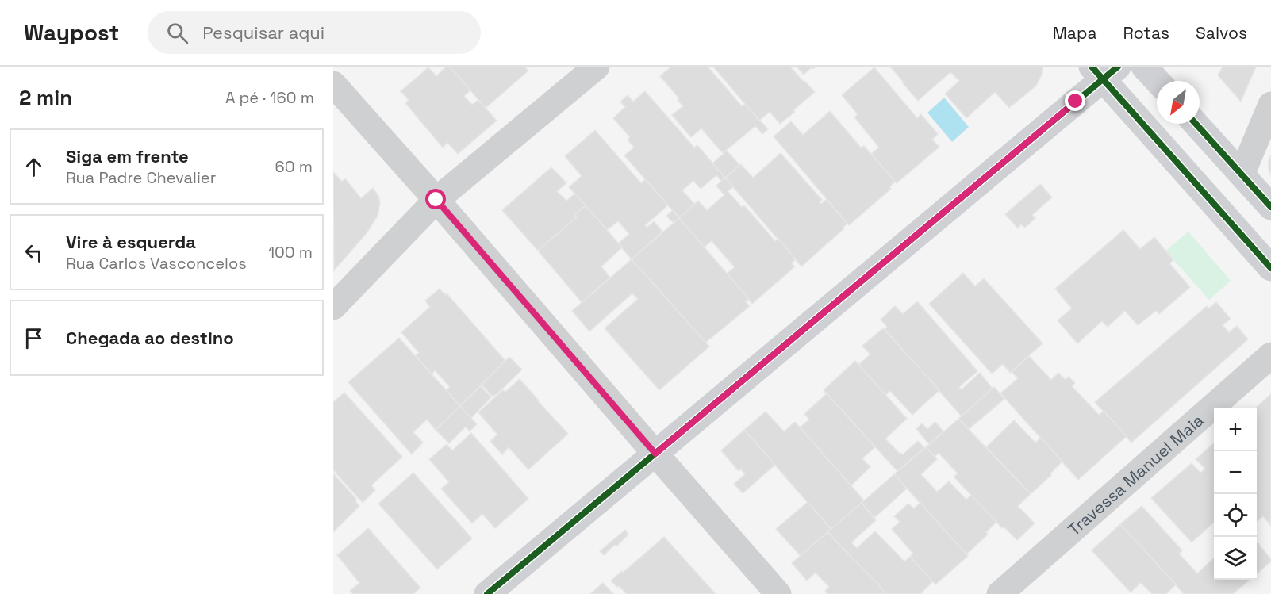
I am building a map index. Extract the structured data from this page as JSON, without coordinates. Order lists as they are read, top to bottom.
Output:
{
  "streets": {
    "street": ["Travessa Manuel Maia"]
  },
  "north": "bottom left",
  "page": {
    "header": "Waypost",
    "search": "Pesquisar aqui",
    "nav": ["Mapa", "Rotas", "Salvos"],
    "heading": ["2 min", "A pé · 160 m"],
    "list": [
      ["Siga em frente", "Rua Padre Chevalier", "60 m"],
      ["Vire à esquerda", "Rua Carlos Vasconcelos", "100 m"],
      "Chegada ao destino"
    ],
    "map_buttons": ["+", "−"]
  }
}
